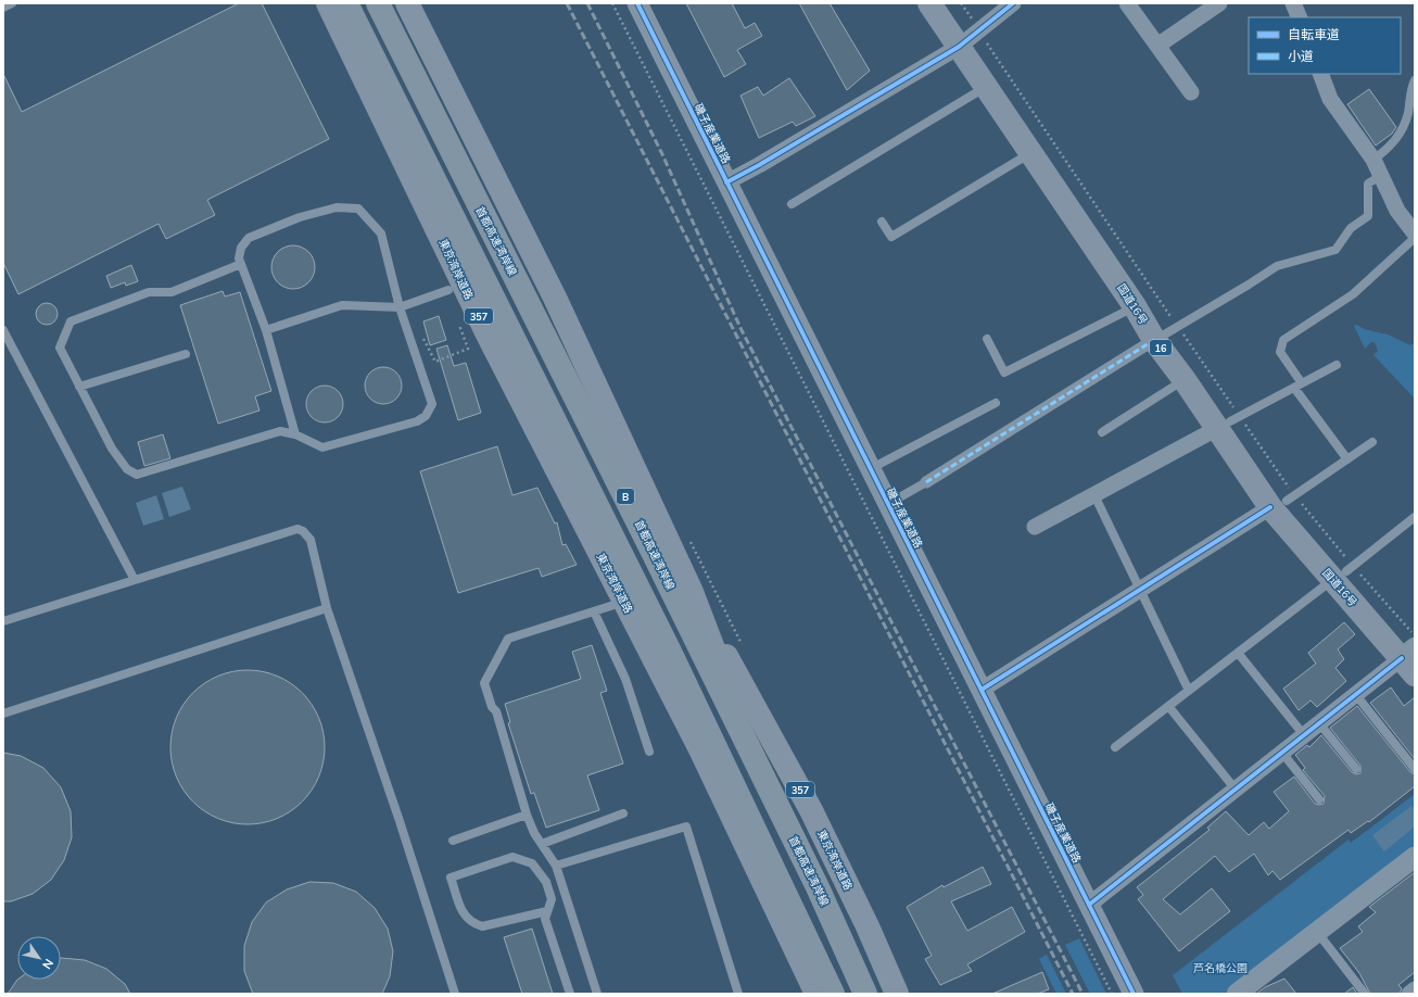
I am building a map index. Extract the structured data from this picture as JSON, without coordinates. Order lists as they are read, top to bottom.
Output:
{
  "streets": {
    "highway": [
      "首都高速湾岸線",
      "東京湾岸道路",
      "国道16号",
      "357",
      "16",
      "B"
    ],
    "street": ["磯子産業道路"]
  },
  "parks": ["芦名橋公園"],
  "legend": ["自転車道", "小道"],
  "north": "bottom right"
}
